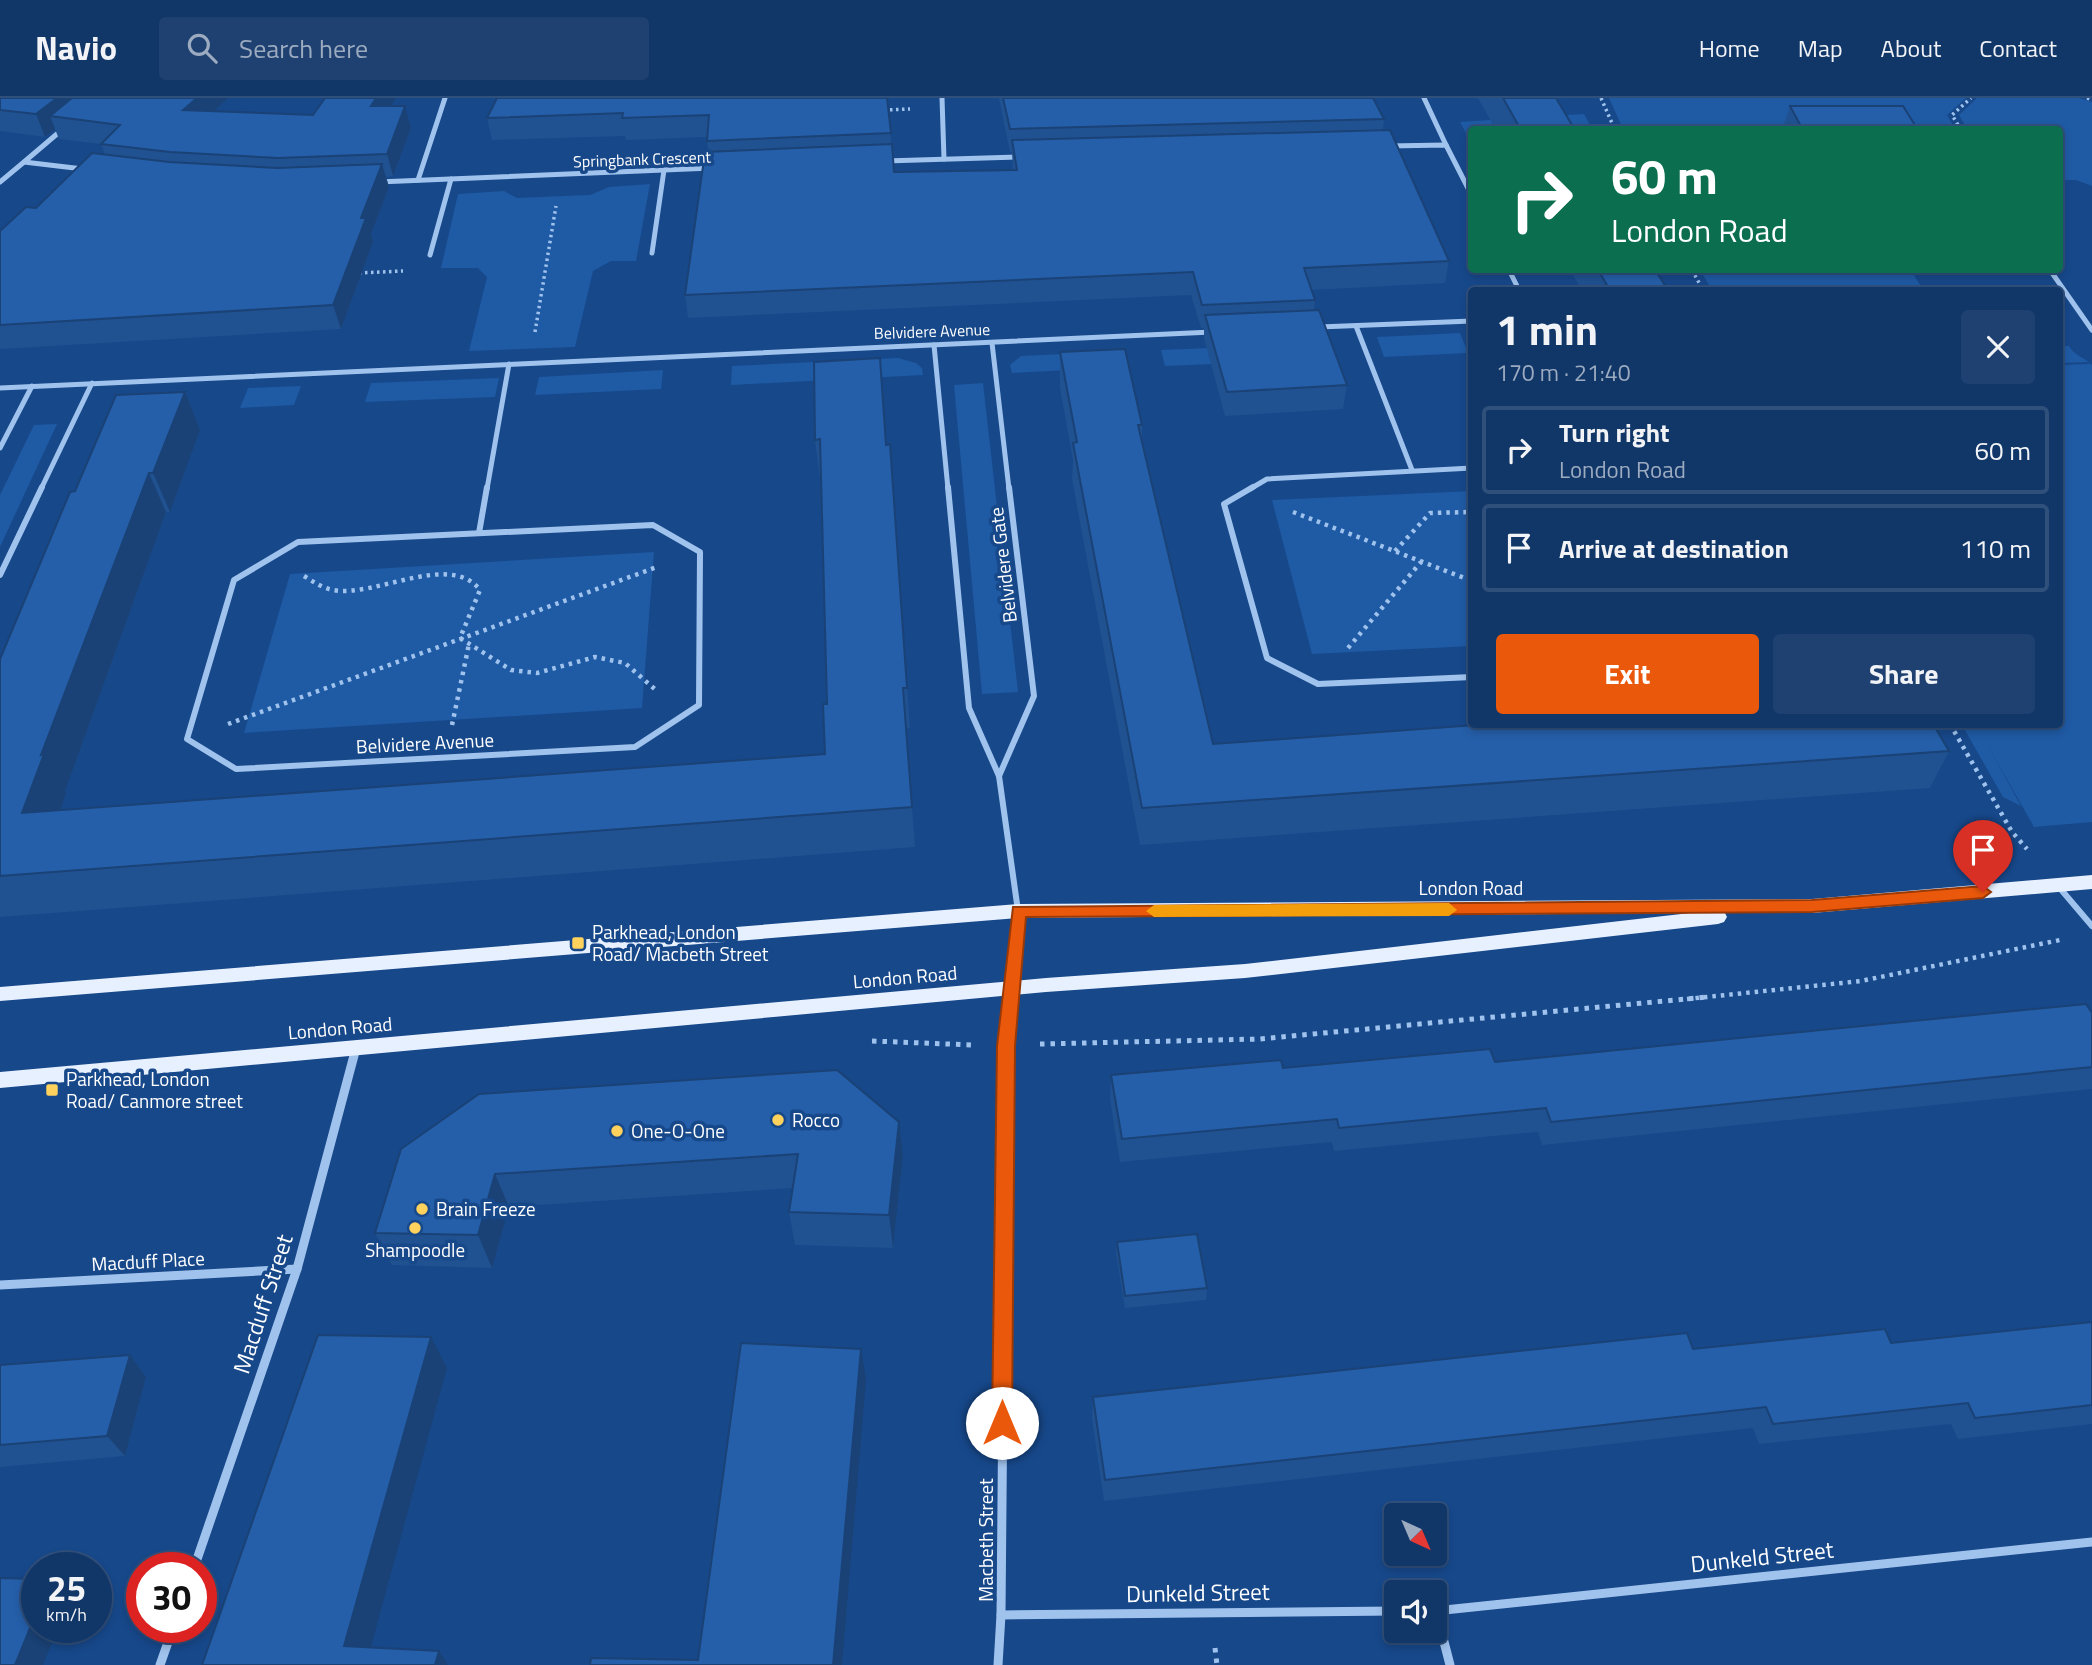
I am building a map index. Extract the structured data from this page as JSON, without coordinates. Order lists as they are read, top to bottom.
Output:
{
  "streets": {
    "main road": ["London Road"],
    "street": [
      "Springbank Crescent",
      "Belvidere Avenue",
      "Belvidere Gate",
      "Macduff Place",
      "Macduff Street",
      "Macbeth Street",
      "Dunkeld Street"
    ]
  },
  "crossings": [
    ["Belvidere Avenue", "Belvidere Gate"],
    ["London Road", "Macduff Street"],
    ["London Road", "Macbeth Street"],
    ["Macduff Place", "Macduff Street"],
    ["Macbeth Street", "Dunkeld Street"]
  ],
  "places": {
    "transit": ["Parkhead, London Road/ Macbeth Street", "Parkhead, London Road/ Canmore street"],
    "other": [
      "Rocco",
      "One-O-One",
      "Brain Freeze",
      "Shampoodle"
    ]
  },
  "north": "bottom right",
  "page": {
    "header": "Navio",
    "search": "Search here",
    "nav": [
      "Home",
      "Map",
      "About",
      "Contact"
    ],
    "turn": ["60 m", "London Road"],
    "heading": ["1 min", "170 m · 21:40"],
    "list": [
      {
        "name": "Turn right",
        "note": "London Road",
        "value": "60 m"
      },
      {
        "name": "Arrive at destination",
        "value": "110 m"
      }
    ],
    "buttons": ["Exit", "Share"],
    "speed": "25 km/h",
    "limit": "30"
  }
}
